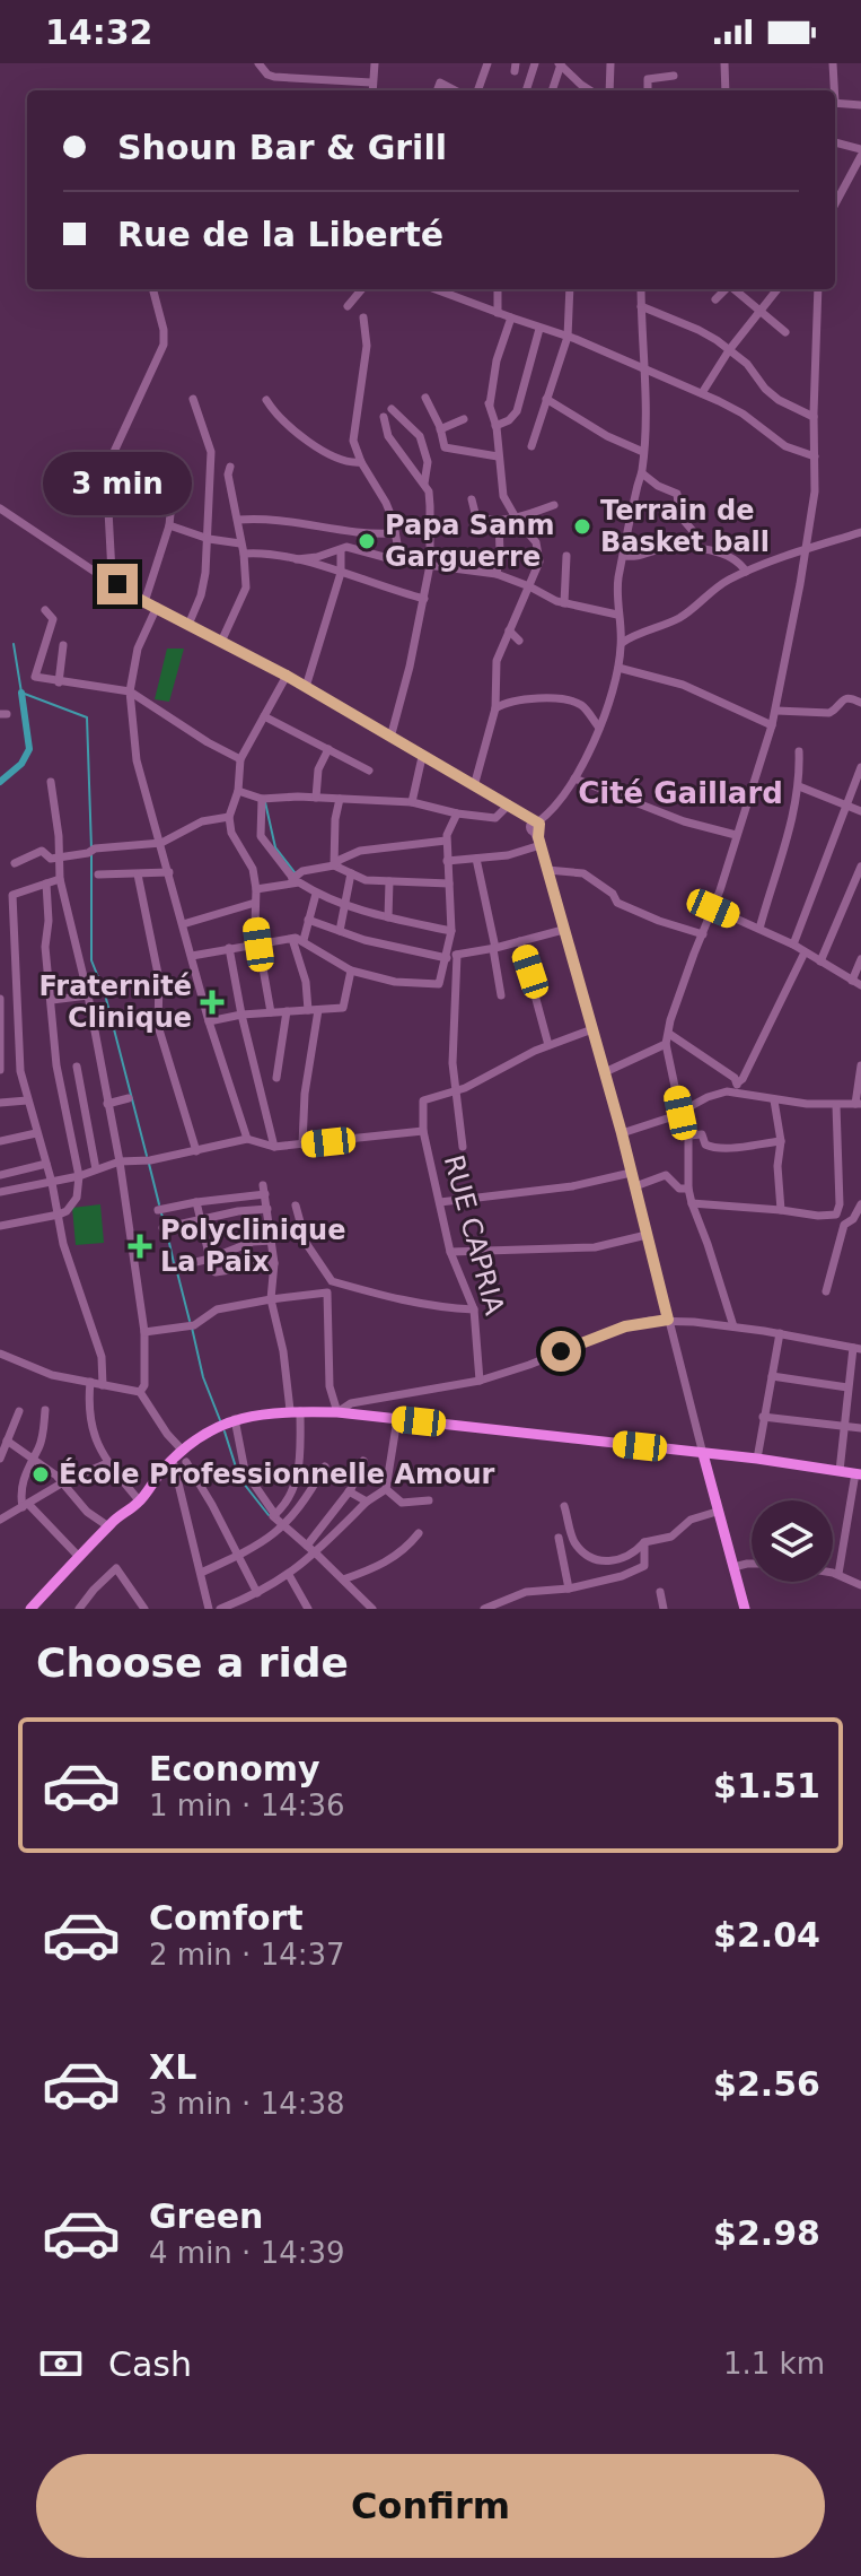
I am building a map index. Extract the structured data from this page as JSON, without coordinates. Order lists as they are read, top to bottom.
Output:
{
  "streets": {
    "street": ["RUE CAPRIA"]
  },
  "districts": ["Cité Gaillard"],
  "places": {
    "other": ["Terrain de Basket ball", "Papa Sanm Garguerre", "École Professionnelle Amour"],
    "health": ["Fraternité Clinique", "Polyclinique La Paix"]
  },
  "page": {
    "status": "14:32",
    "banner": ["Shoun Bar & Grill", "Rue de la Liberté"],
    "bubble": "3 min",
    "heading": "Choose a ride",
    "list": [
      {
        "name": "Economy",
        "note": "1 min · 14:36",
        "value": "$1.51"
      },
      {
        "name": "Comfort",
        "note": "2 min · 14:37",
        "value": "$2.04"
      },
      {
        "name": "XL",
        "note": "3 min · 14:38",
        "value": "$2.56"
      },
      {
        "name": "Green",
        "note": "4 min · 14:39",
        "value": "$2.98"
      }
    ],
    "pay": ["Cash", "1.1 km"],
    "buttons": "Confirm"
  }
}
